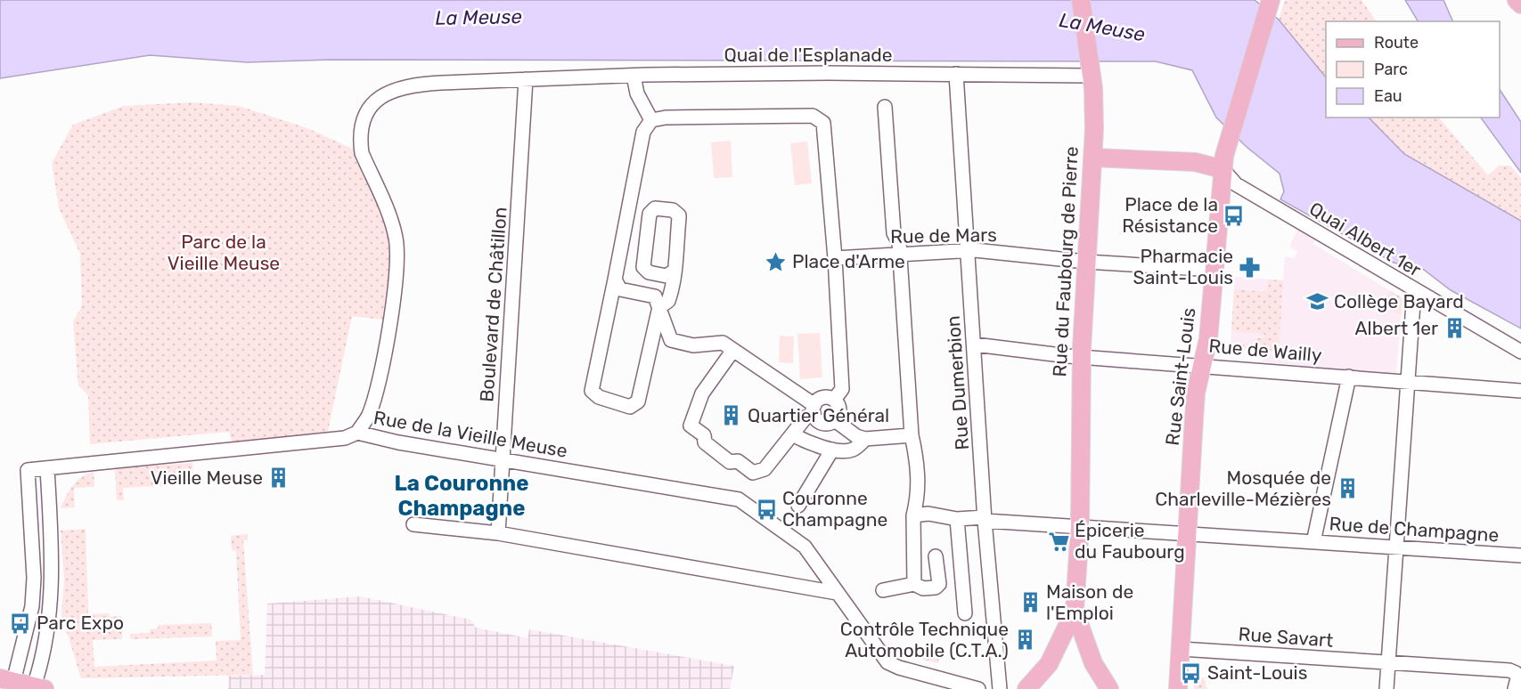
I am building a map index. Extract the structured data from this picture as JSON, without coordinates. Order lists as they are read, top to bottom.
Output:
{
  "streets": {
    "main road": ["Rue du Faubourg de Pierre", "Rue Saint-Louis"],
    "street": [
      "Quai de l'Esplanade",
      "Rue de Mars",
      "Quai Albert 1er",
      "Boulevard de Châtillon",
      "Rue de Wailly",
      "Rue Dumerbion",
      "Rue de la Vieille Meuse",
      "Rue de Champagne",
      "Rue Savart"
    ]
  },
  "crossings": [
    ["Quai de l'Esplanade", "Rue du Faubourg de Pierre"],
    ["Quai de l'Esplanade", "Boulevard de Châtillon"],
    ["Quai de l'Esplanade", "Rue Dumerbion"],
    ["Quai de l'Esplanade", "Rue de la Vieille Meuse"],
    ["Rue de Mars", "Rue du Faubourg de Pierre"],
    ["Rue de Mars", "Rue Saint-Louis"],
    ["Rue de Mars", "Rue Dumerbion"],
    ["Quai Albert 1er", "Rue Saint-Louis"],
    ["Rue du Faubourg de Pierre", "Rue de Wailly"],
    ["Rue du Faubourg de Pierre", "Rue de Champagne"],
    ["Boulevard de Châtillon", "Rue de la Vieille Meuse"],
    ["Rue de Wailly", "Rue Saint-Louis"],
    ["Rue de Wailly", "Rue Dumerbion"],
    ["Rue Saint-Louis", "Rue de Champagne"],
    ["Rue Saint-Louis", "Rue Savart"],
    ["Rue Dumerbion", "Rue de Champagne"]
  ],
  "districts": ["La Couronne Champagne"],
  "water": ["La Meuse"],
  "parks": ["Parc de la Vieille Meuse"],
  "places": {
    "bus stop": [
      "Place de la Résistance",
      "Couronne Champagne",
      "Parc Expo",
      "Saint-Louis"
    ],
    "place": ["Place d'Arme"],
    "pharmacy": ["Pharmacie Saint-Louis"],
    "school or university": ["Collège Bayard"],
    "building": [
      "Albert 1er",
      "Quartier Général",
      "Vieille Meuse",
      "Mosquée de Charleville-Mézières",
      "Maison de l'Emploi",
      "Contrôle Technique Automobile (C.T.A.)"
    ],
    "supermarket": ["Épicerie du Faubourg"]
  },
  "legend": ["Route", "Parc", "Eau"]
}
